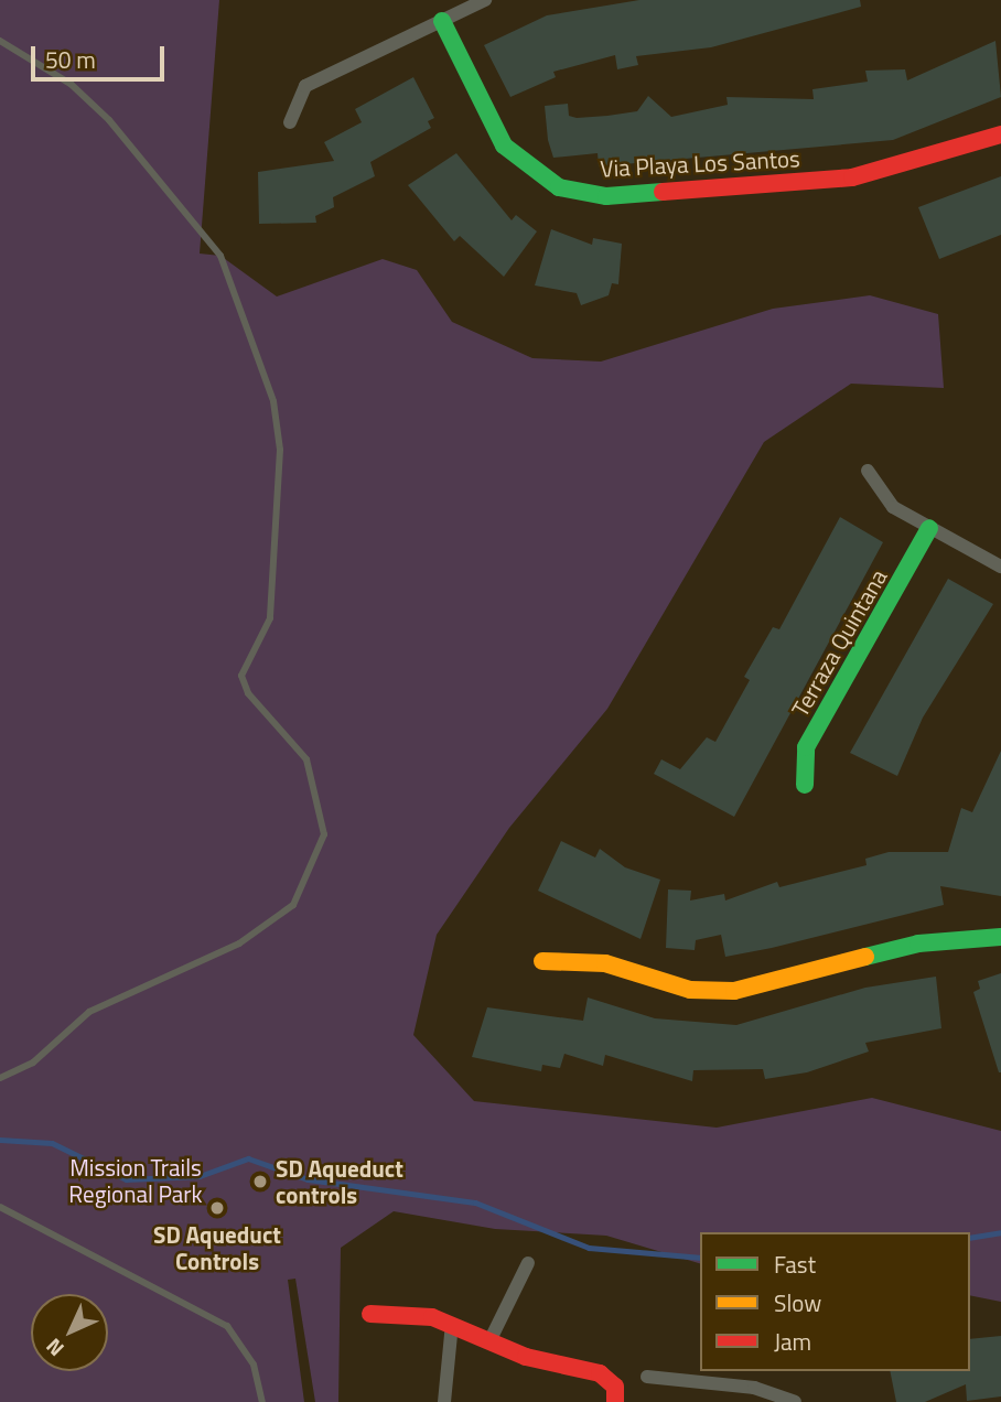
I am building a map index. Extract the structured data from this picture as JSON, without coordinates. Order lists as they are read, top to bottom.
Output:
{
  "streets": {
    "street": ["Via Playa Los Santos", "Terraza Quintana"]
  },
  "parks": ["Mission Trails Regional Park"],
  "places": ["SD Aqueduct controls", "SD Aqueduct Controls"],
  "legend": ["Fast", "Slow", "Jam"],
  "scale_bar": "50 m",
  "north": "bottom left"
}
